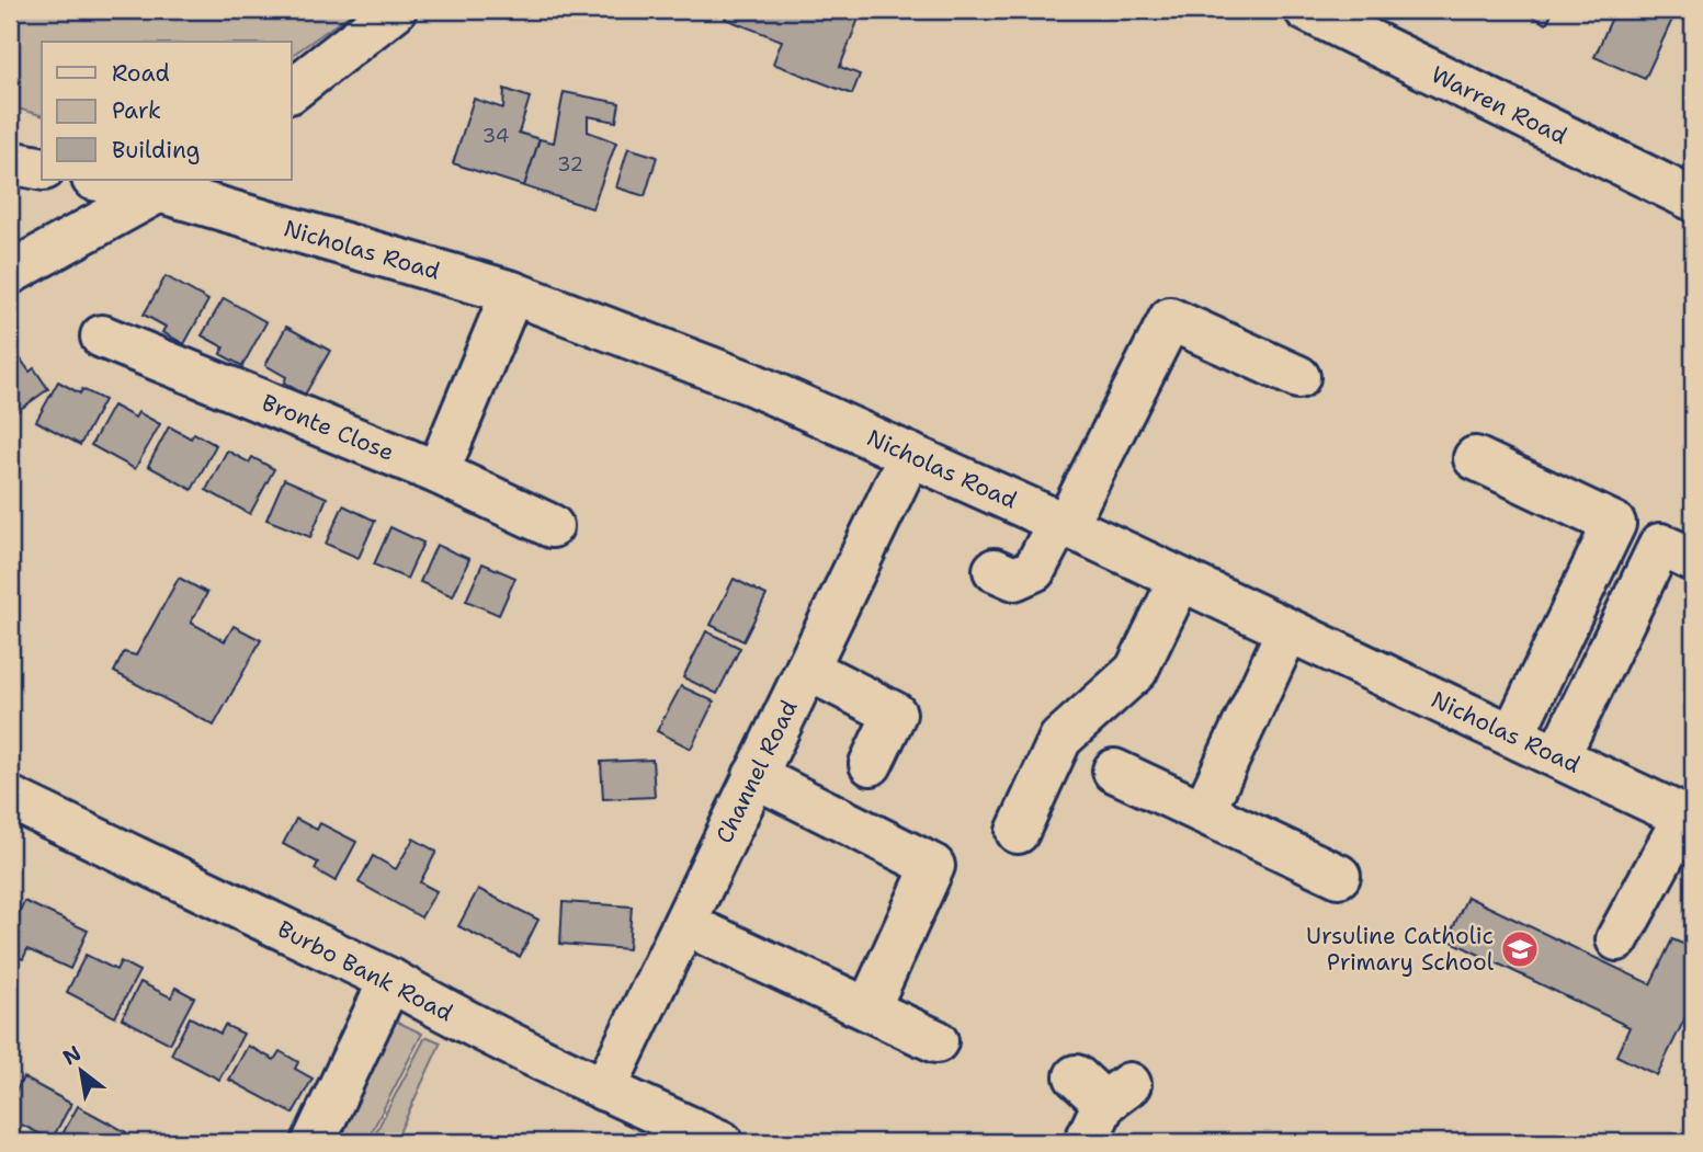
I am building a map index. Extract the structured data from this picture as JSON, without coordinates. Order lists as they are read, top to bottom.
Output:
{
  "streets": {
    "street": [
      "Warren Road",
      "Nicholas Road",
      "Bronte Close",
      "Channel Road",
      "Burbo Bank Road"
    ]
  },
  "crossings": [
    ["Nicholas Road", "Channel Road"],
    ["Channel Road", "Burbo Bank Road"]
  ],
  "places": {
    "school or university": ["Ursuline Catholic Primary School"]
  },
  "house_numbers": ["34", "32"],
  "legend": ["Road", "Park", "Building"],
  "north": "top left"
}
